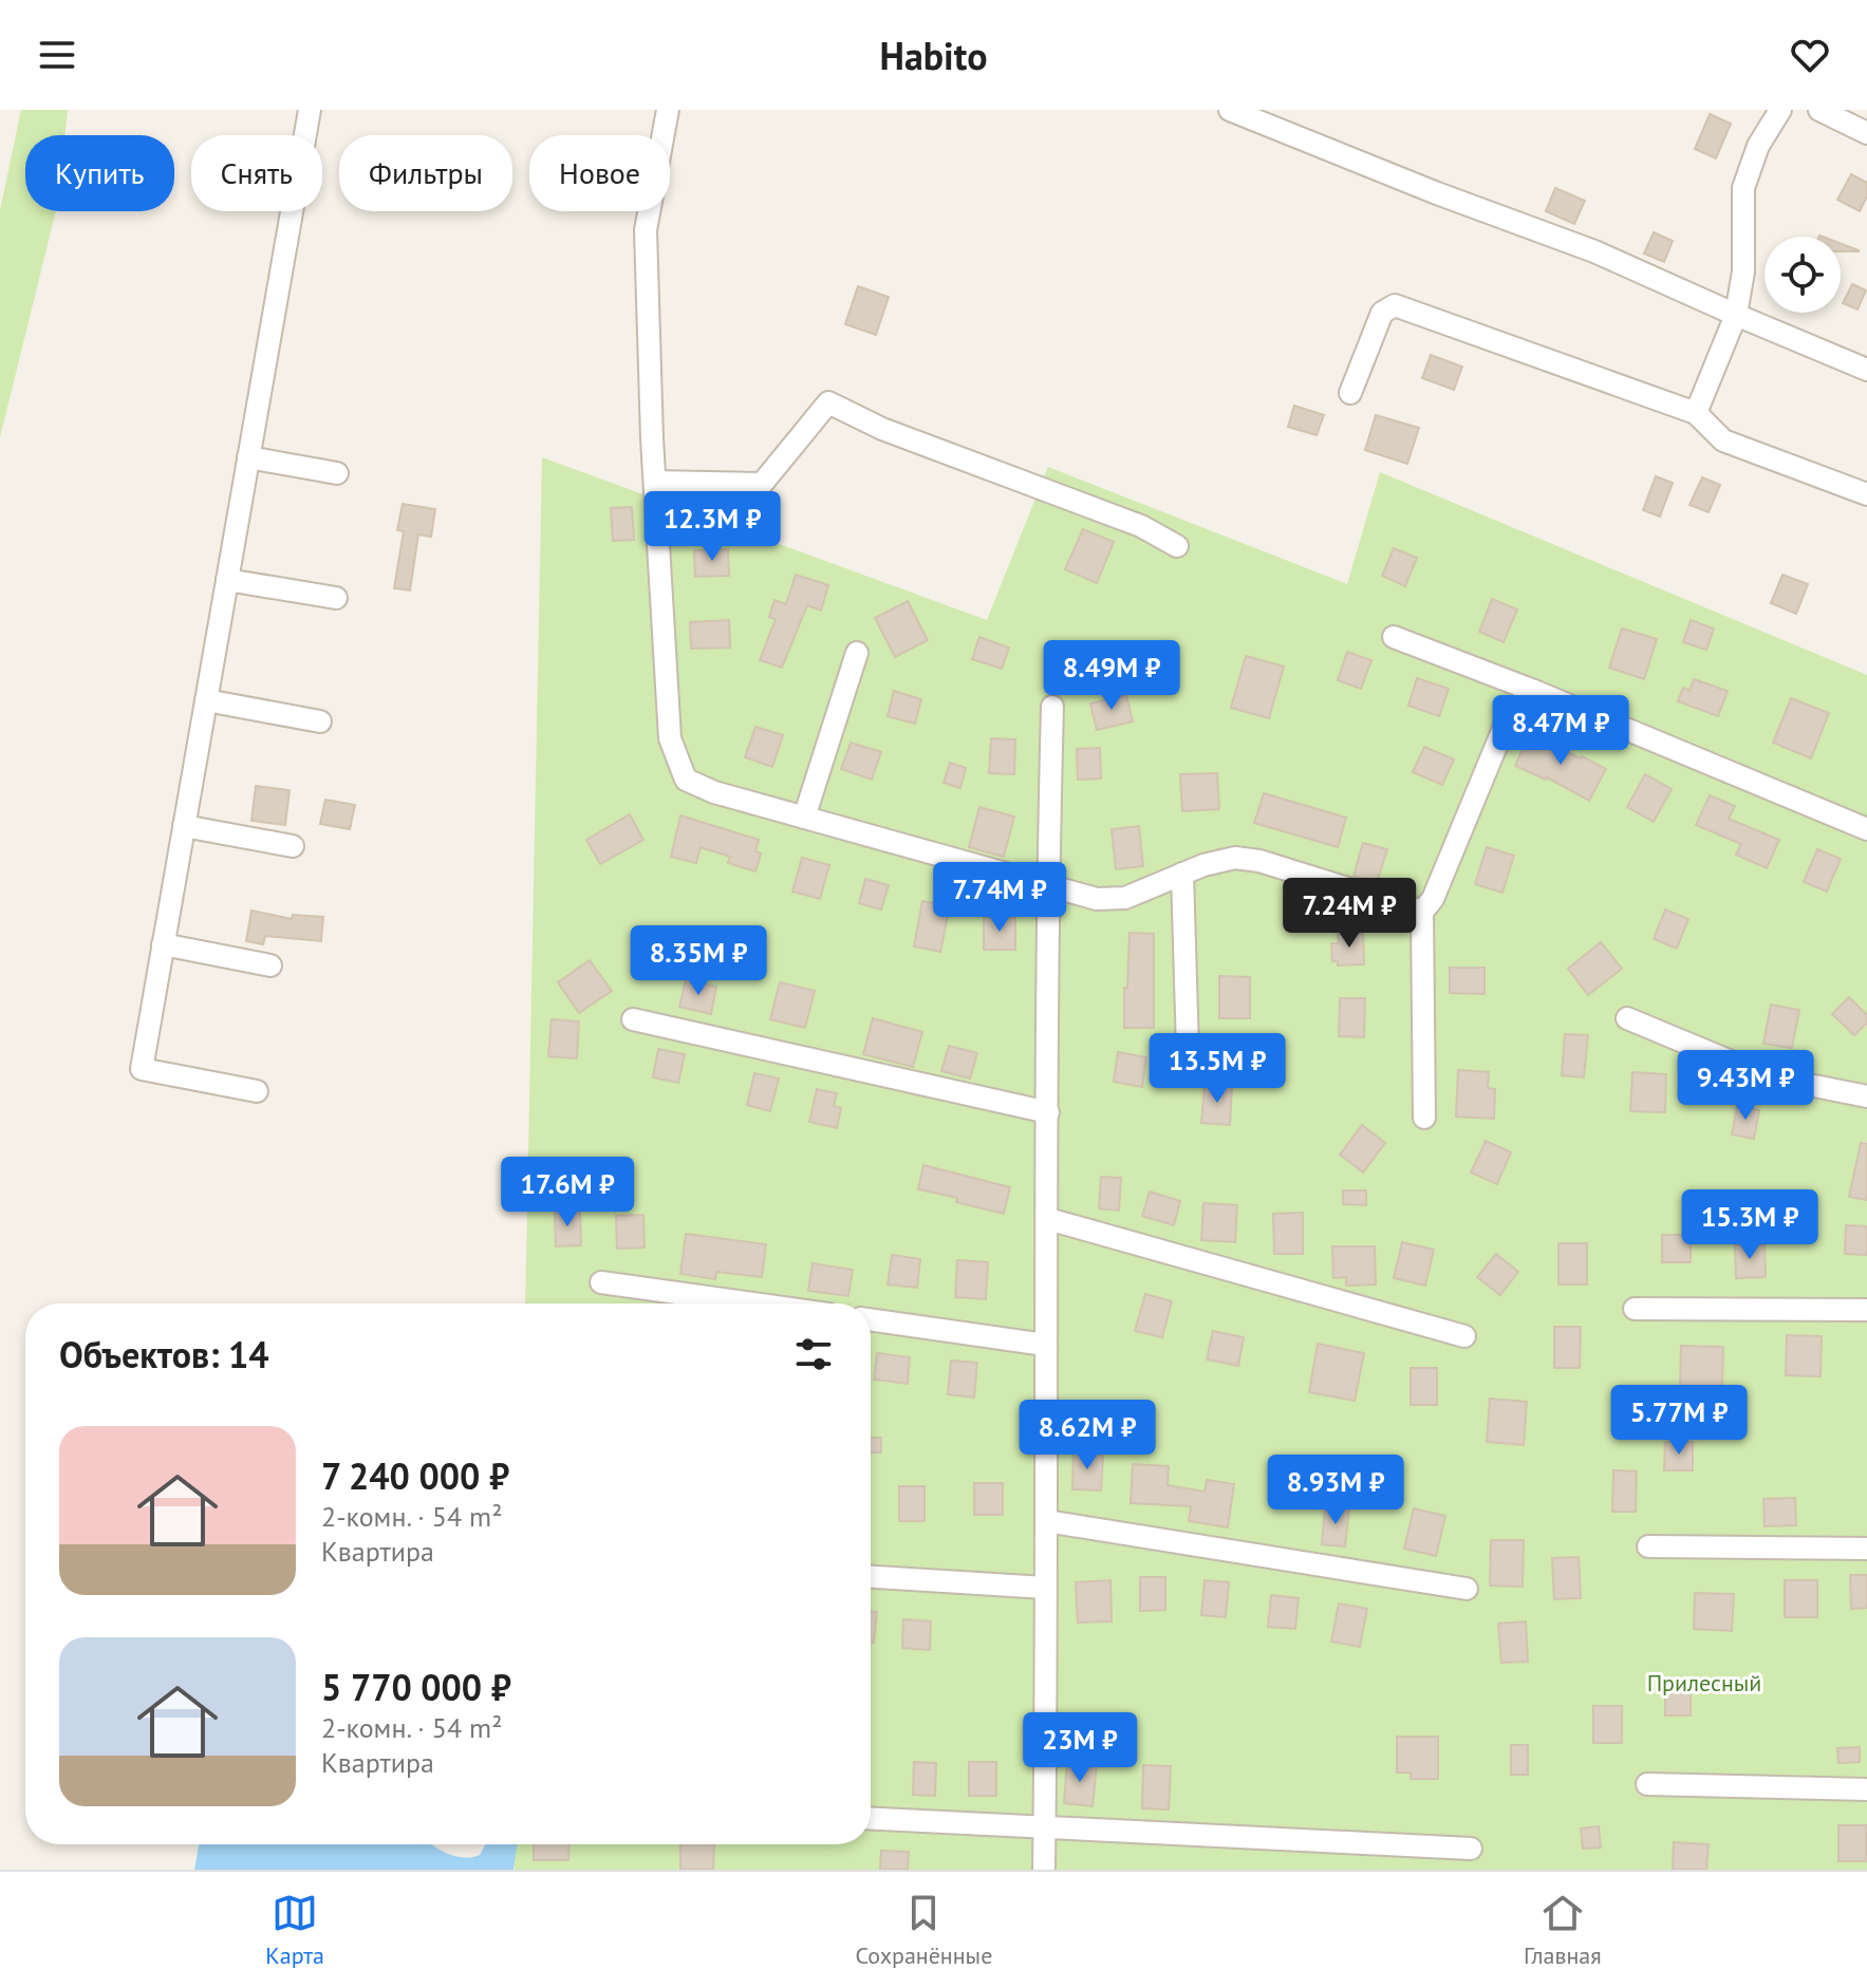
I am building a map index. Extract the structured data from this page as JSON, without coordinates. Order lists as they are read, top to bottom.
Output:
{
  "parks": ["Прилесный"],
  "page": {
    "header": "Habito",
    "chip": [
      "Купить",
      "Снять",
      "Фильтры",
      "Новое"
    ],
    "price": [
      "12.3M ₽",
      "8.49M ₽",
      "8.47M ₽",
      "7.74M ₽",
      "7.24M ₽",
      "8.35M ₽",
      "13.5M ₽",
      "9.43M ₽",
      "17.6M ₽",
      "15.3M ₽",
      "5.77M ₽",
      "8.62M ₽",
      "8.93M ₽",
      "23M ₽"
    ],
    "heading": "Объектов: 14",
    "list": [
      {
        "name": "7 240 000 ₽",
        "note": "2-комн. · 54 m² · Квартира"
      },
      {
        "name": "5 770 000 ₽",
        "note": "2-комн. · 54 m² · Квартира"
      }
    ],
    "tabs": ["Карта", "Сохранённые", "Главная"]
  }
}
